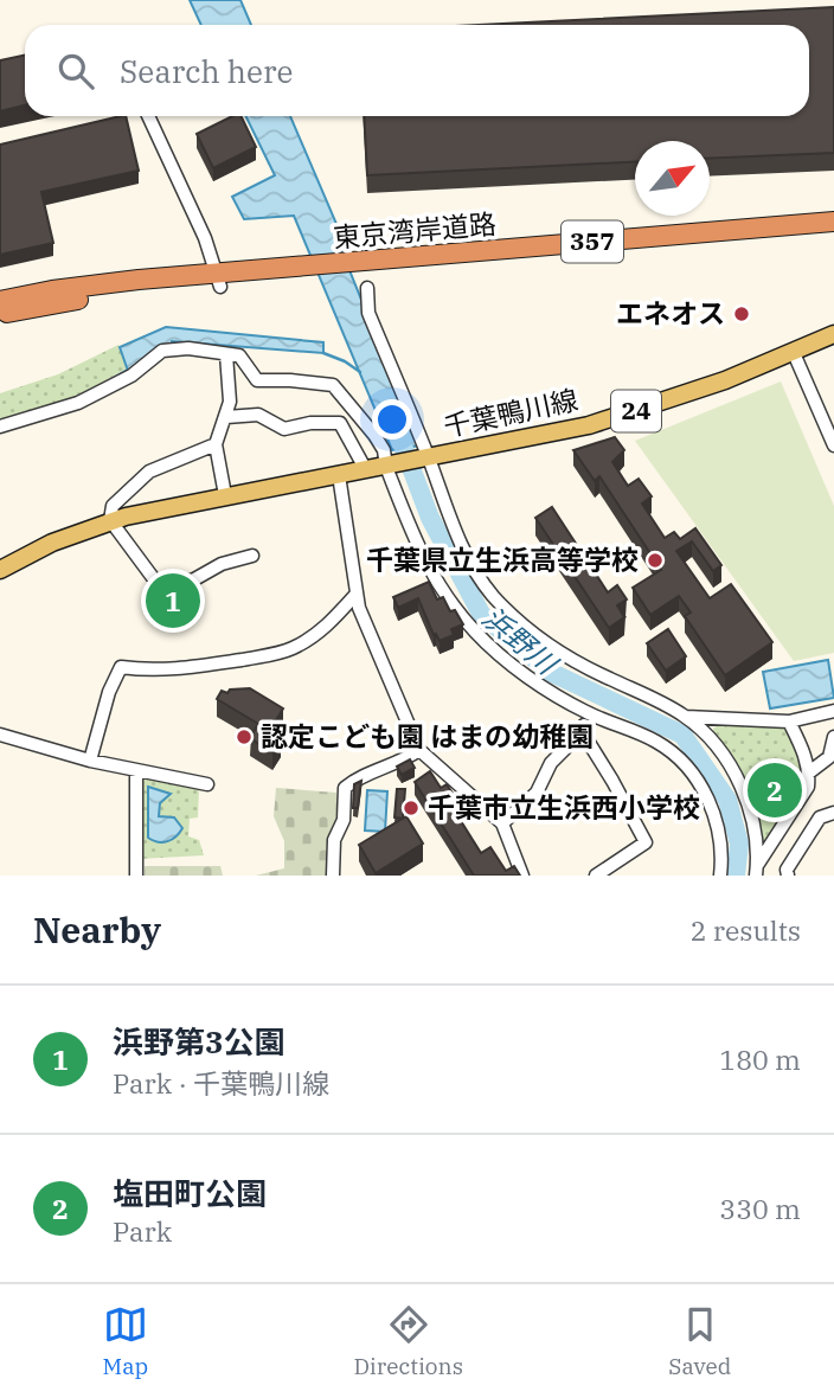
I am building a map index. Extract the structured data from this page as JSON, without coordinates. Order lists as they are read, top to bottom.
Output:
{
  "streets": {
    "highway": ["東京湾岸道路", "357"],
    "main road": ["24", "千葉鴨川線"]
  },
  "water": ["浜野川"],
  "places": [
    "エネオス",
    "千葉県立生浜高等学校",
    "認定こども園 はまの幼稚園",
    "千葉市立生浜西小学校"
  ],
  "north": "top right",
  "page": {
    "search": "Search here",
    "pins": ["1", "2"],
    "heading": ["Nearby", "2 results"],
    "list": [
      {
        "mark": "1",
        "name": "浜野第3公園",
        "note": "Park · 千葉鴨川線",
        "value": "180 m"
      },
      {
        "mark": "2",
        "name": "塩田町公園",
        "note": "Park",
        "value": "330 m"
      }
    ],
    "nav": ["Map", "Directions", "Saved"]
  }
}
